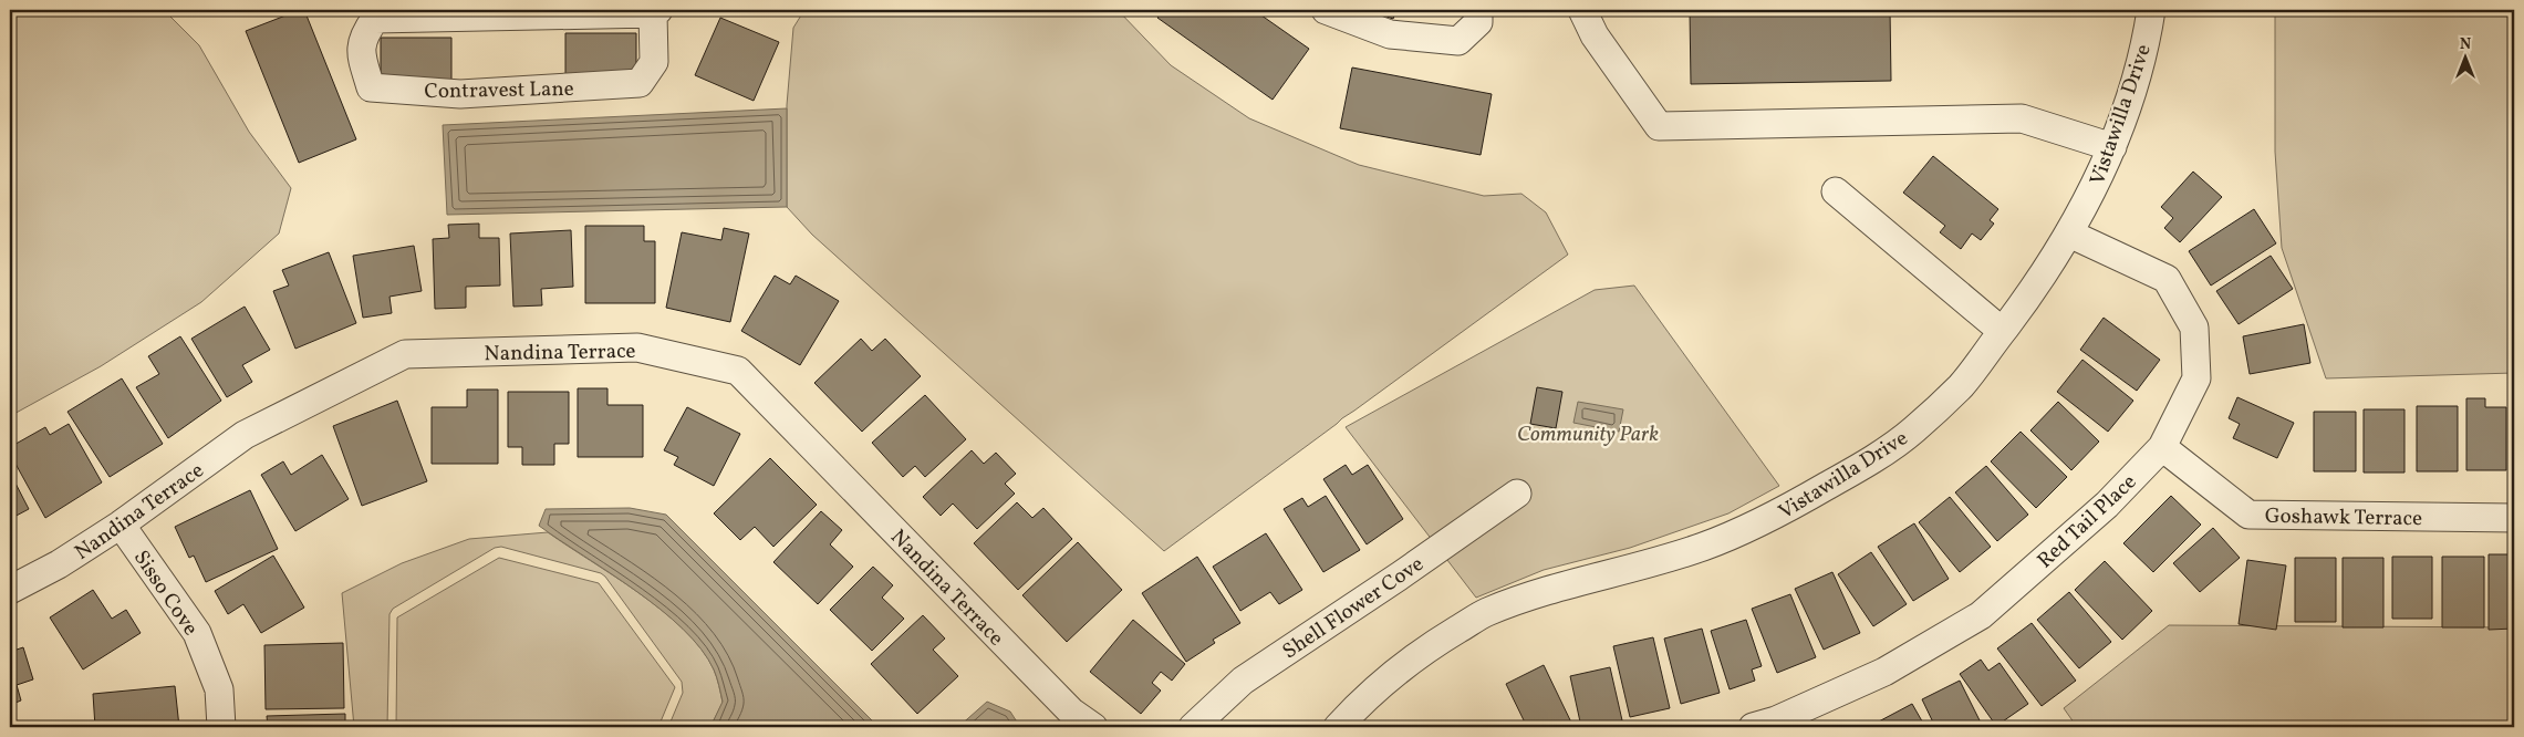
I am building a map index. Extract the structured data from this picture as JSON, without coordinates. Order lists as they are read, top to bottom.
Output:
{
  "streets": {
    "street": [
      "Contravest Lane",
      "Vistawilla Drive",
      "Nandina Terrace",
      "Goshawk Terrace",
      "Red Tail Place",
      "Sisso Cove",
      "Shell Flower Cove"
    ]
  },
  "crossings": [
    ["Vistawilla Drive", "Red Tail Place"],
    ["Nandina Terrace", "Sisso Cove"],
    ["Goshawk Terrace", "Red Tail Place"]
  ],
  "parks": ["Community Park"],
  "north": "top"
}
